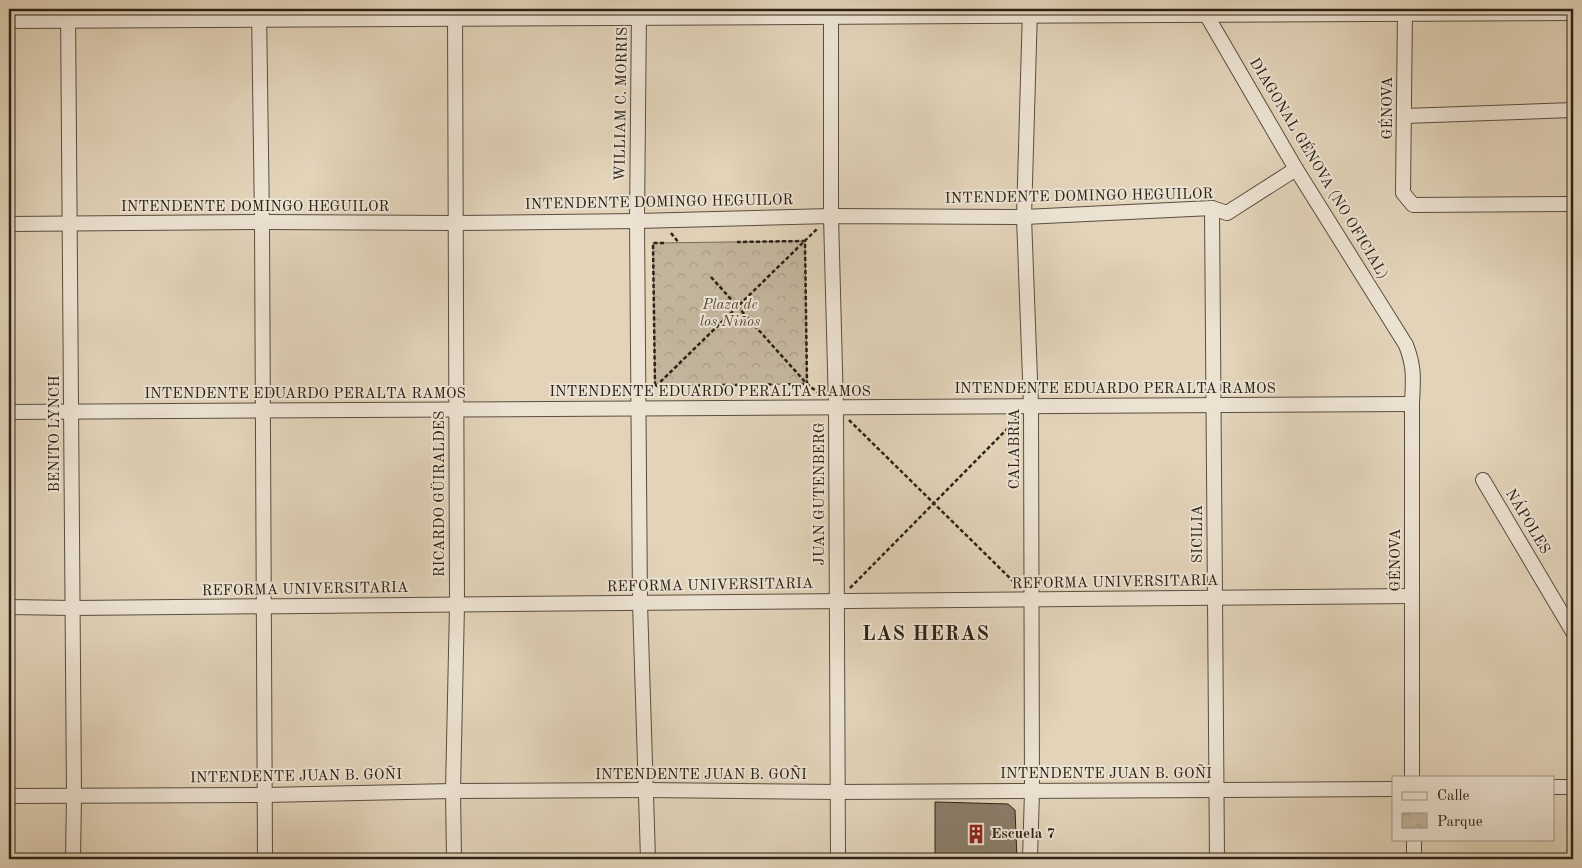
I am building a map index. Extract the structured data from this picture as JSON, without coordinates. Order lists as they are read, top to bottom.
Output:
{
  "streets": {
    "street": [
      "WILLIAM C. MORRIS",
      "GÉNOVA",
      "DIAGONAL GÉNOVA (NO OFICIAL)",
      "INTENDENTE DOMINGO HEGUILOR",
      "INTENDENTE EDUARDO PERALTA RAMOS",
      "BENITO LYNCH",
      "CALABRIA",
      "RICARDO GÜIRALDES",
      "JUAN GUTENBERG",
      "NÁPOLES",
      "SICILIA",
      "REFORMA UNIVERSITARIA",
      "INTENDENTE JUAN B. GOÑI"
    ]
  },
  "crossings": [
    ["WILLIAM C. MORRIS", "INTENDENTE DOMINGO HEGUILOR"],
    ["WILLIAM C. MORRIS", "INTENDENTE EDUARDO PERALTA RAMOS"],
    ["WILLIAM C. MORRIS", "REFORMA UNIVERSITARIA"],
    ["WILLIAM C. MORRIS", "INTENDENTE JUAN B. GOÑI"],
    ["GÉNOVA", "DIAGONAL GÉNOVA (NO OFICIAL)"],
    ["GÉNOVA", "INTENDENTE EDUARDO PERALTA RAMOS"],
    ["GÉNOVA", "REFORMA UNIVERSITARIA"],
    ["DIAGONAL GÉNOVA (NO OFICIAL)", "INTENDENTE DOMINGO HEGUILOR"],
    ["INTENDENTE DOMINGO HEGUILOR", "BENITO LYNCH"],
    ["INTENDENTE DOMINGO HEGUILOR", "CALABRIA"],
    ["INTENDENTE DOMINGO HEGUILOR", "RICARDO GÜIRALDES"],
    ["INTENDENTE DOMINGO HEGUILOR", "JUAN GUTENBERG"],
    ["INTENDENTE DOMINGO HEGUILOR", "SICILIA"],
    ["INTENDENTE EDUARDO PERALTA RAMOS", "BENITO LYNCH"],
    ["INTENDENTE EDUARDO PERALTA RAMOS", "CALABRIA"],
    ["INTENDENTE EDUARDO PERALTA RAMOS", "RICARDO GÜIRALDES"],
    ["INTENDENTE EDUARDO PERALTA RAMOS", "JUAN GUTENBERG"],
    ["INTENDENTE EDUARDO PERALTA RAMOS", "SICILIA"],
    ["BENITO LYNCH", "REFORMA UNIVERSITARIA"],
    ["BENITO LYNCH", "INTENDENTE JUAN B. GOÑI"],
    ["CALABRIA", "REFORMA UNIVERSITARIA"],
    ["CALABRIA", "INTENDENTE JUAN B. GOÑI"],
    ["RICARDO GÜIRALDES", "REFORMA UNIVERSITARIA"],
    ["RICARDO GÜIRALDES", "INTENDENTE JUAN B. GOÑI"],
    ["JUAN GUTENBERG", "REFORMA UNIVERSITARIA"],
    ["JUAN GUTENBERG", "INTENDENTE JUAN B. GOÑI"],
    ["SICILIA", "REFORMA UNIVERSITARIA"],
    ["SICILIA", "INTENDENTE JUAN B. GOÑI"]
  ],
  "districts": ["LAS HERAS"],
  "parks": ["Plaza de los Niños"],
  "places": {
    "building": ["Escuela 7"]
  },
  "legend": ["Calle", "Parque"]
}
